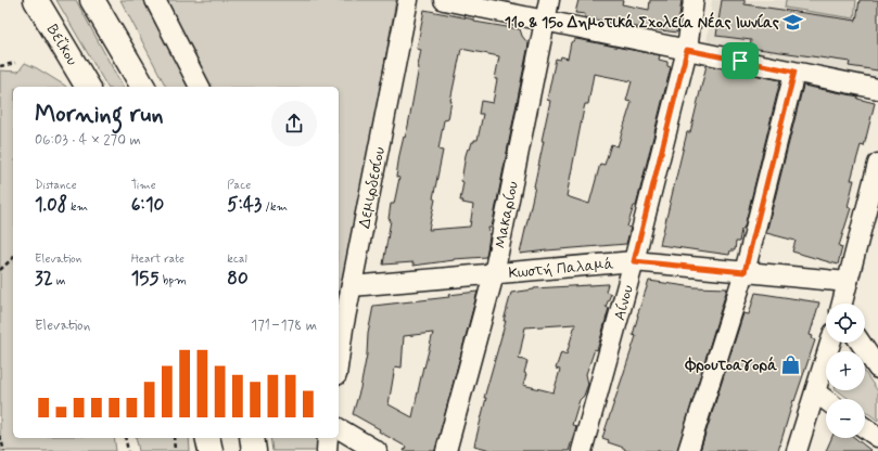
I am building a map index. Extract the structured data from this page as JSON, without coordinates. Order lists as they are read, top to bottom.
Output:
{
  "streets": {
    "main road": ["Βεΐκου"],
    "street": [
      "Δεμιρδεσίου",
      "Μακαρίου",
      "Κωστή Παλαμά",
      "Αίνου"
    ]
  },
  "crossings": [
    ["Δεμιρδεσίου", "Κωστή Παλαμά"],
    ["Μακαρίου", "Κωστή Παλαμά"],
    ["Κωστή Παλαμά", "Αίνου"]
  ],
  "places": {
    "school or university": ["11ο & 15ο Δημοτικά Σχολεία Νέας Ιωνίας"],
    "shop": ["Φρουτοαγορά"]
  },
  "page": {
    "heading": ["Morning run", "06:03 · 4 × 270 m"],
    "stats": [
      ["Distance", "1.08 km"],
      ["Time", "6:10"],
      ["Pace", "5:43 /km"],
      ["Elevation", "32 m"],
      ["Heart rate", "155 bpm"],
      ["kcal", "80"]
    ],
    "map_buttons": ["+", "−"],
    "chart": ["Elevation", "171–178 m"]
  }
}
